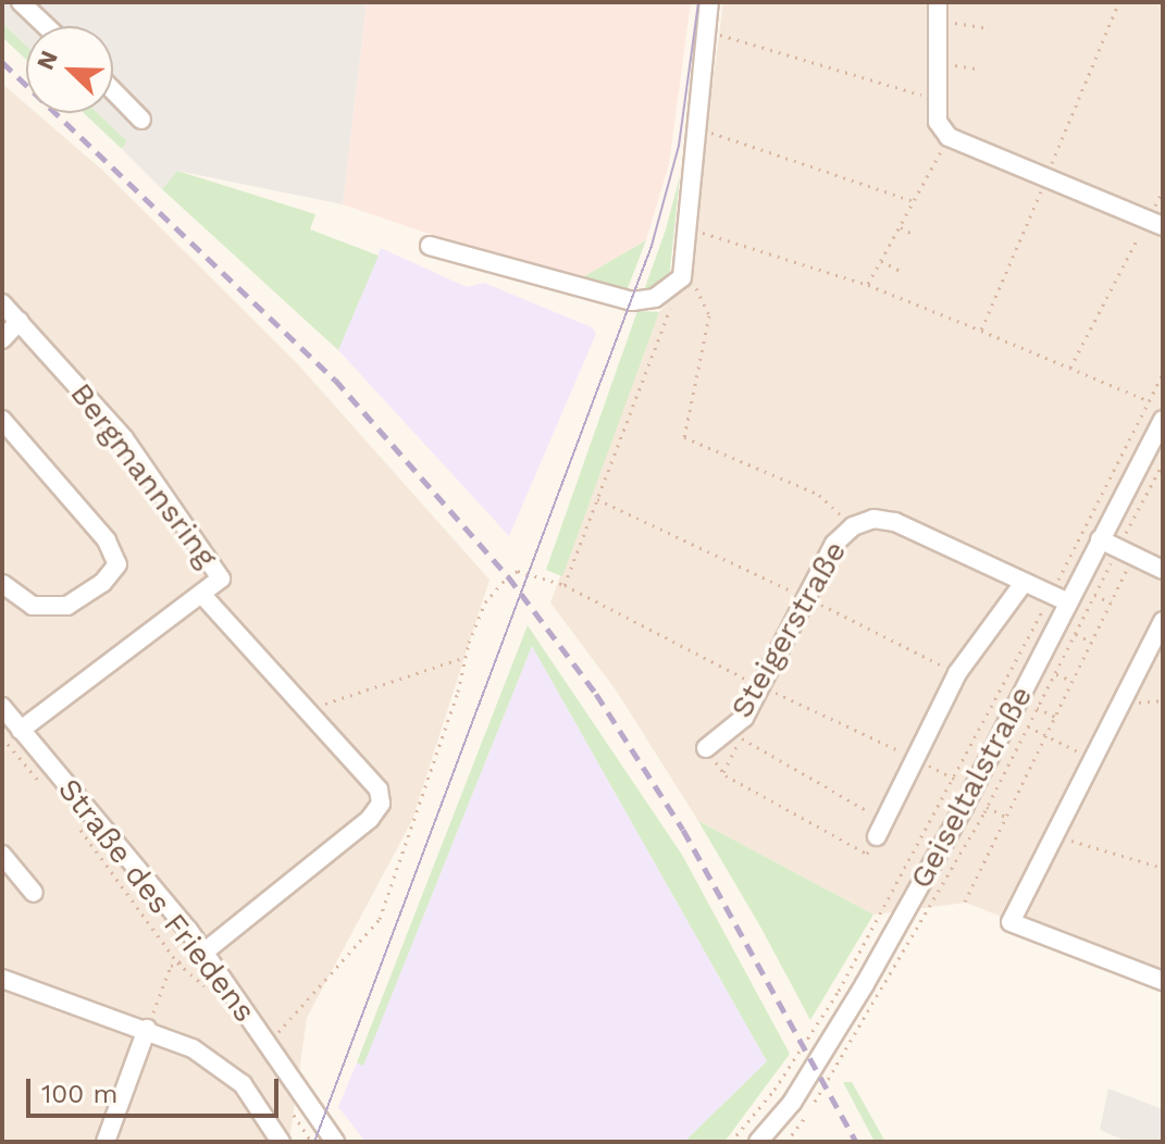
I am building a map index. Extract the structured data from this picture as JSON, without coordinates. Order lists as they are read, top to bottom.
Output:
{
  "streets": {
    "street": [
      "Bergmannsring",
      "Steigerstraße",
      "Geiseltalstraße",
      "Straße des Friedens"
    ]
  },
  "crossings": [
    ["Bergmannsring", "Straße des Friedens"],
    ["Steigerstraße", "Geiseltalstraße"]
  ],
  "scale_bar": "100 m",
  "north": "top left"
}
